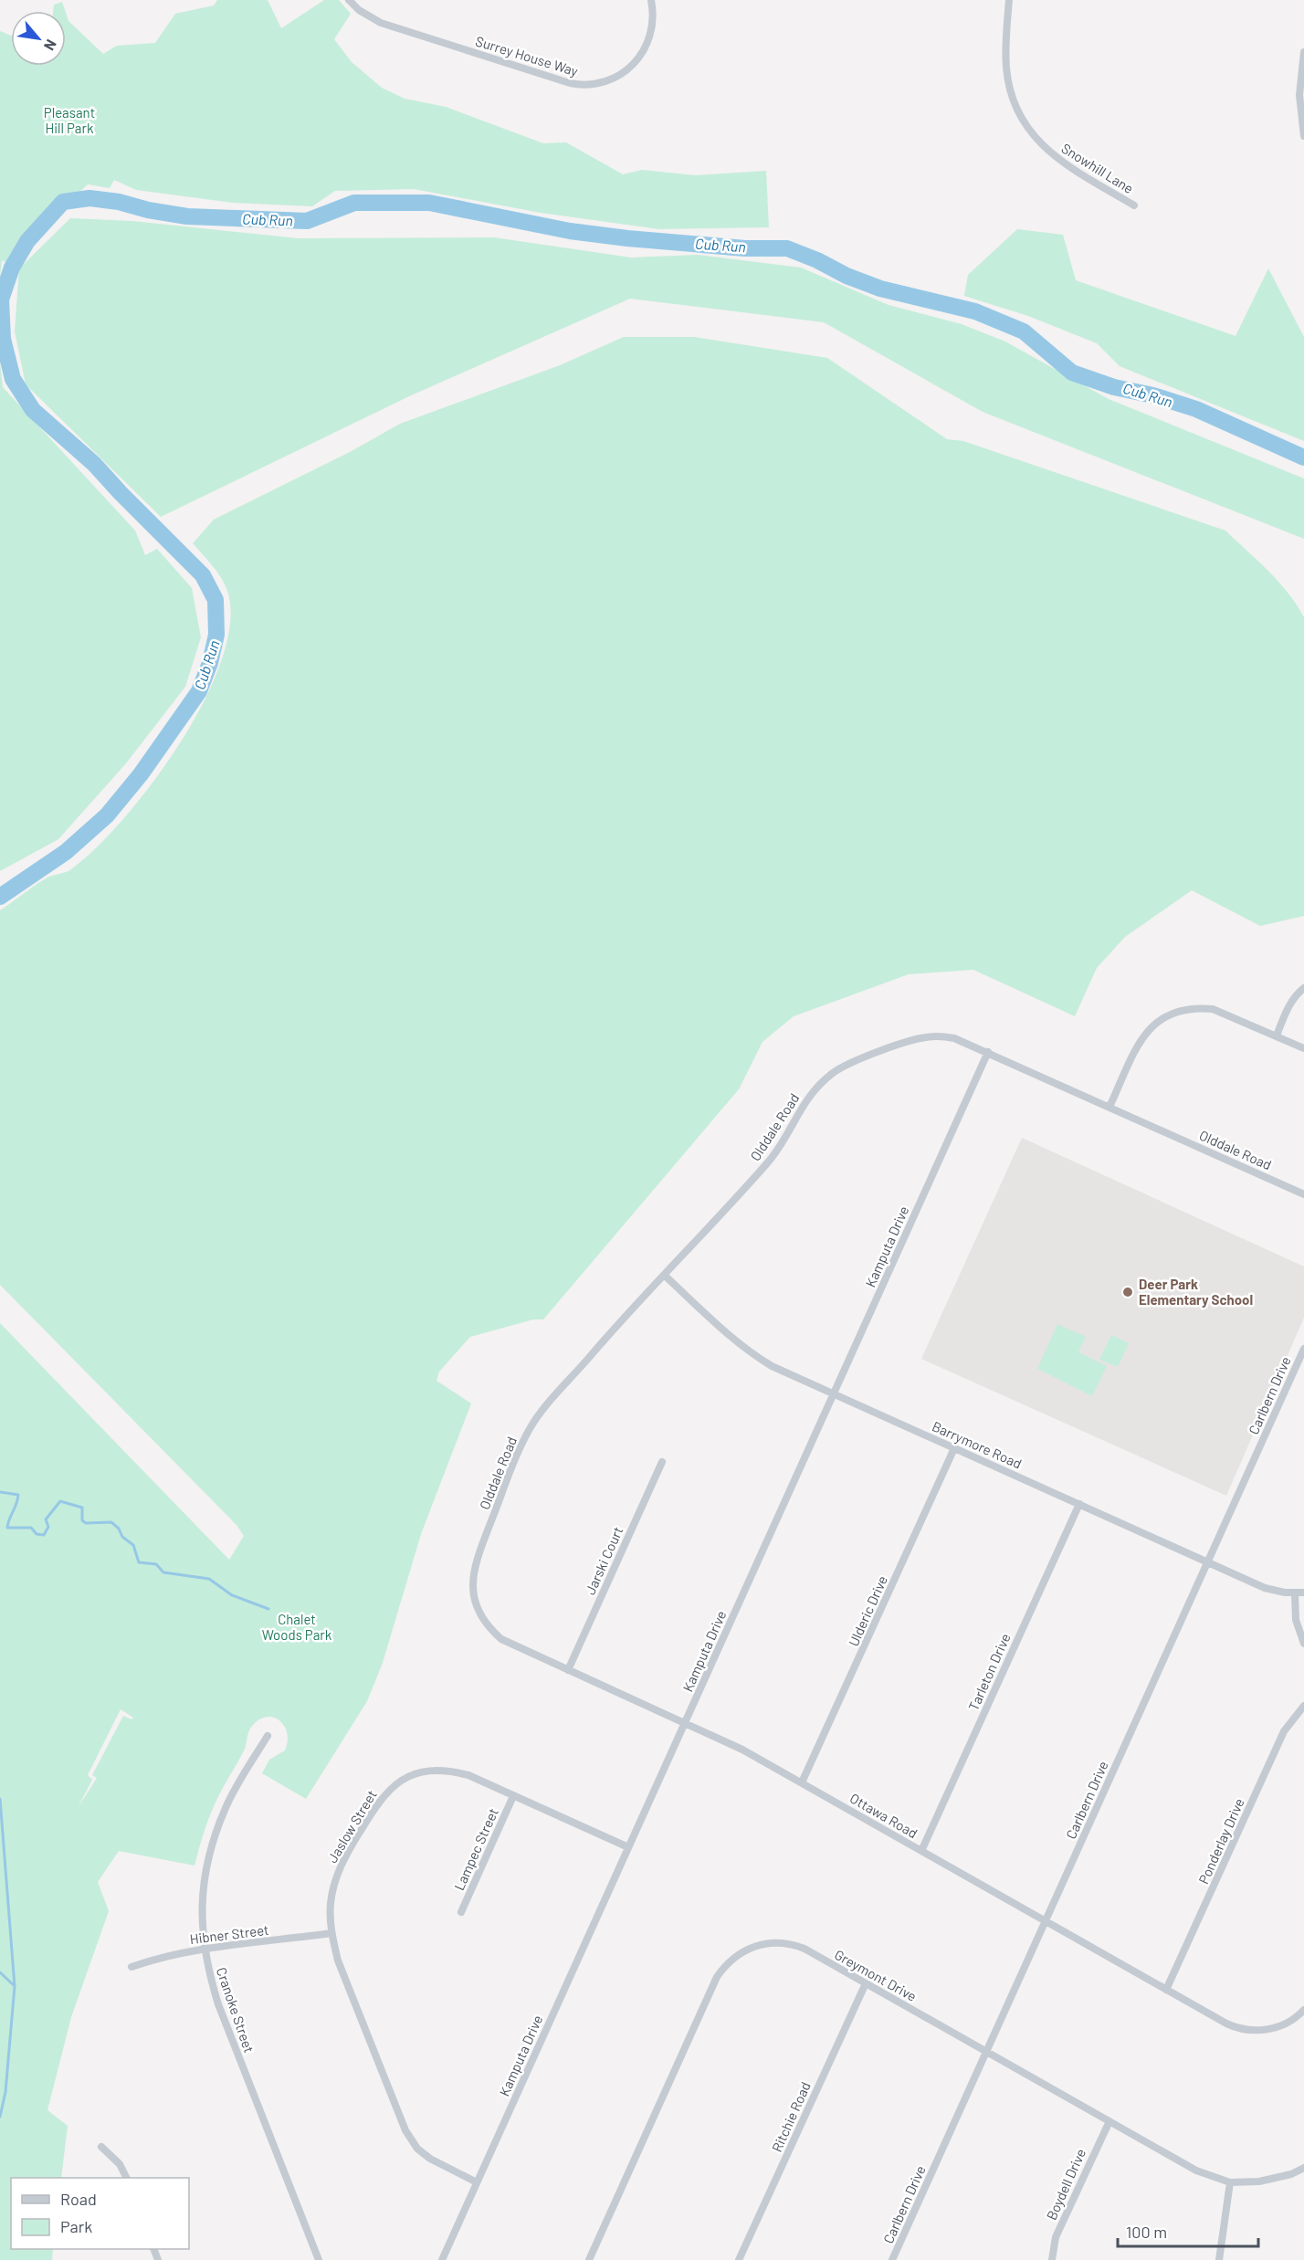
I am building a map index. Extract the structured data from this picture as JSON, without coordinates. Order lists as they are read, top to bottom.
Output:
{
  "streets": {
    "street": [
      "Surrey House Way",
      "Snowhill Lane",
      "Olddale Road",
      "Kamputa Drive",
      "Carlbern Drive",
      "Barrymore Road",
      "Jarski Court",
      "Ulderic Drive",
      "Tarleton Drive",
      "Ottawa Road",
      "Jaslow Street",
      "Ponderlay Drive",
      "Lampec Street",
      "Hibner Street",
      "Greymont Drive",
      "Cranoke Street",
      "Ritchie Road",
      "Boydell Drive"
    ]
  },
  "crossings": [
    ["Olddale Road", "Kamputa Drive"],
    ["Olddale Road", "Barrymore Road"],
    ["Olddale Road", "Ottawa Road"],
    ["Kamputa Drive", "Barrymore Road"],
    ["Kamputa Drive", "Ottawa Road"],
    ["Kamputa Drive", "Jaslow Street"],
    ["Carlbern Drive", "Barrymore Road"],
    ["Carlbern Drive", "Ottawa Road"],
    ["Carlbern Drive", "Greymont Drive"],
    ["Barrymore Road", "Ulderic Drive"],
    ["Barrymore Road", "Tarleton Drive"],
    ["Jarski Court", "Ottawa Road"],
    ["Ulderic Drive", "Ottawa Road"],
    ["Tarleton Drive", "Ottawa Road"],
    ["Ottawa Road", "Ponderlay Drive"],
    ["Jaslow Street", "Lampec Street"],
    ["Jaslow Street", "Hibner Street"],
    ["Hibner Street", "Cranoke Street"],
    ["Greymont Drive", "Ritchie Road"],
    ["Greymont Drive", "Boydell Drive"]
  ],
  "water": ["Cub Run"],
  "parks": ["Pleasant Hill Park", "Chalet Woods Park"],
  "places": ["Deer Park Elementary School"],
  "legend": ["Road", "Park"],
  "scale_bar": "100 m",
  "north": "bottom right"
}
